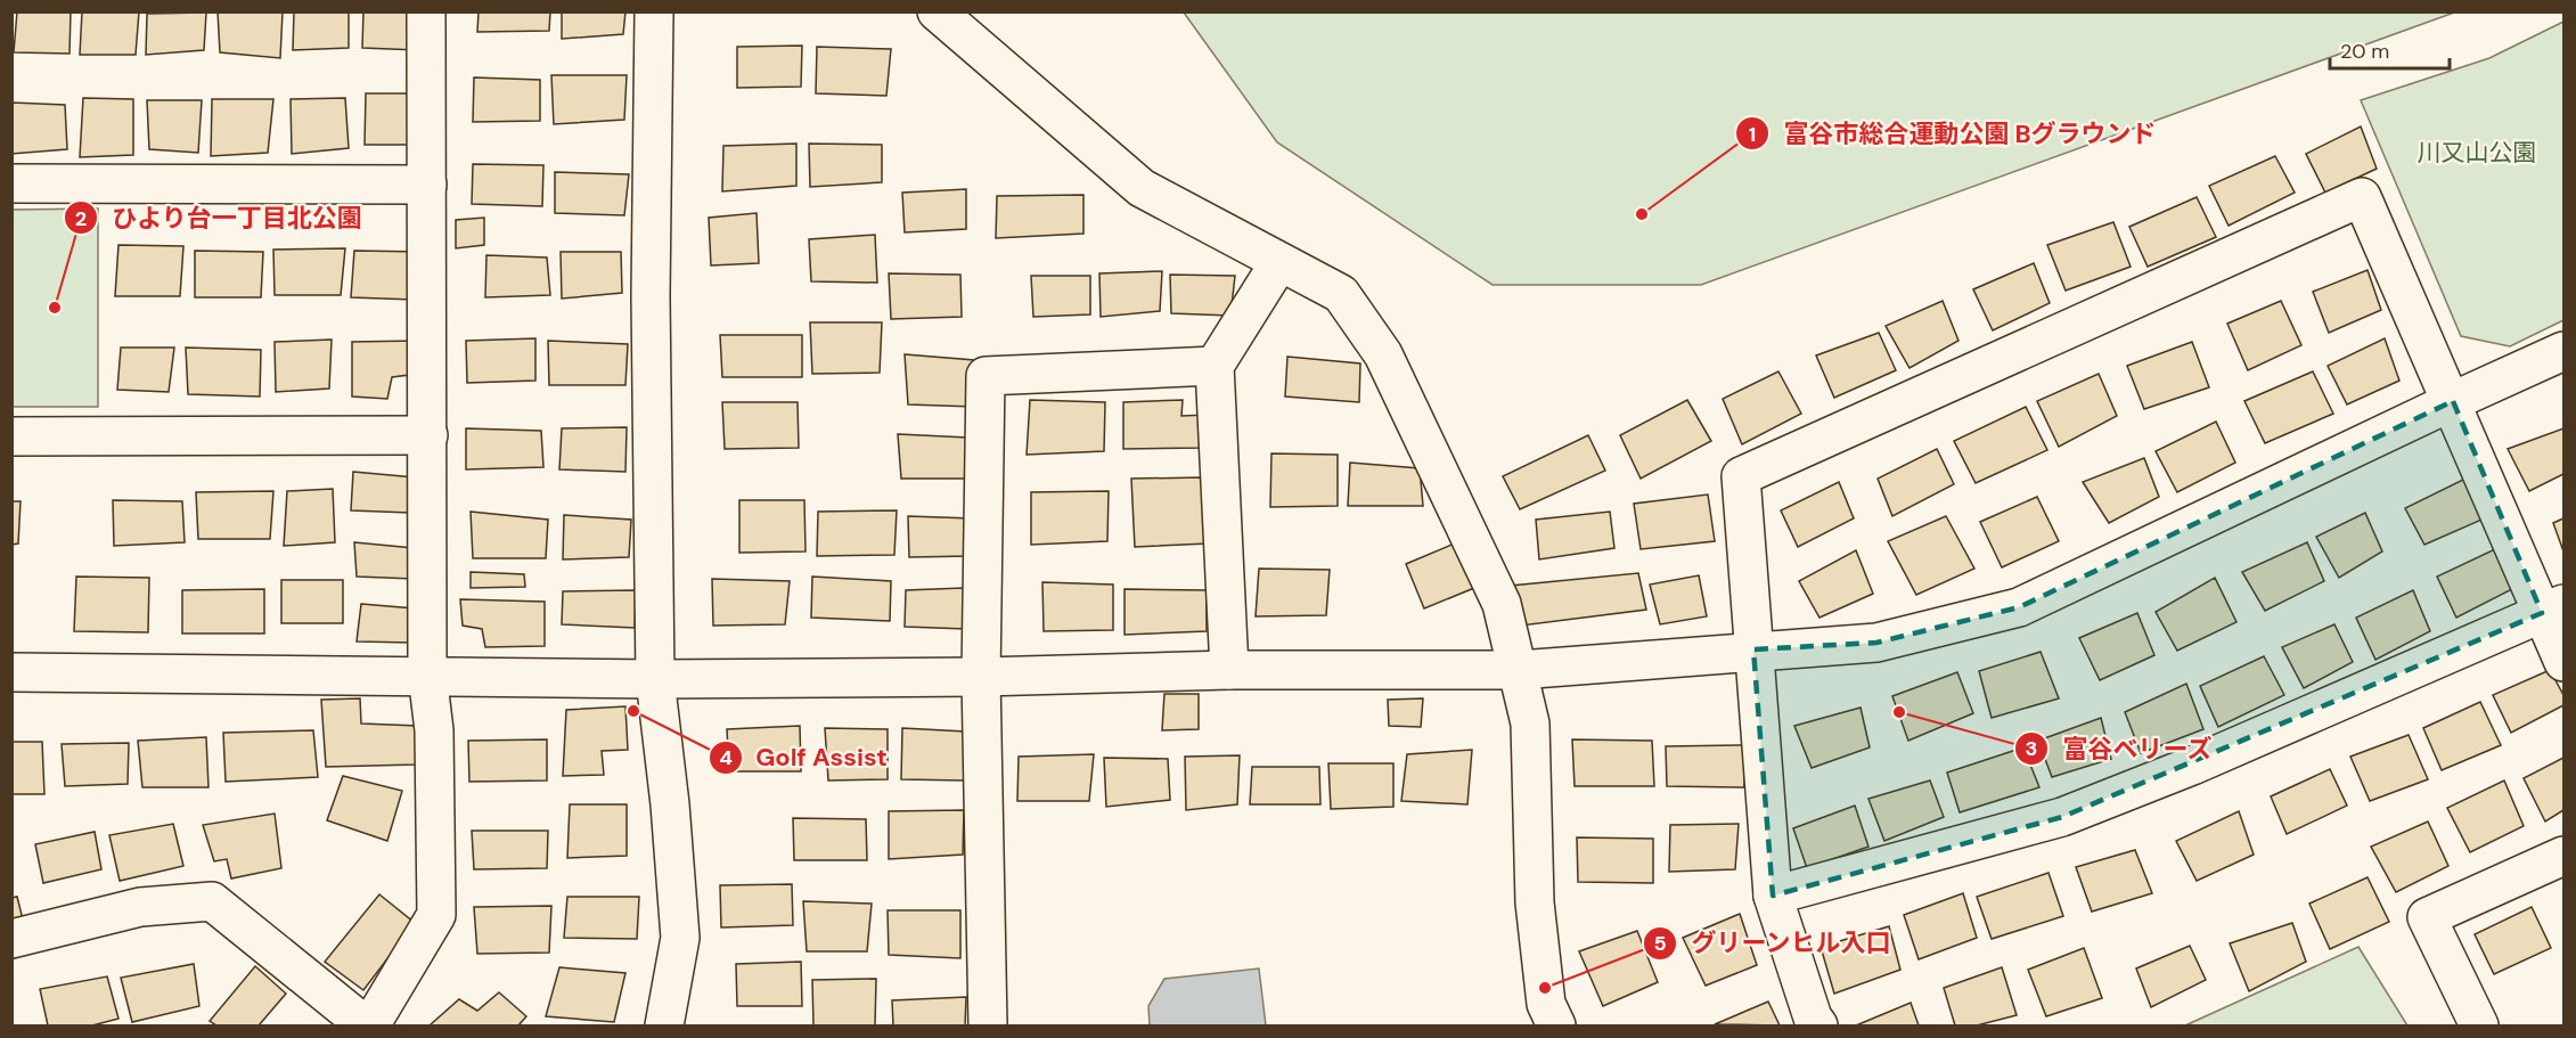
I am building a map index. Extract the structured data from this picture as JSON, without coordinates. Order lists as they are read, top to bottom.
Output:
{
  "parks": ["川又山公園"],
  "places": [
    "富谷市総合運動公園 Bグラウンド",
    "ひより台一丁目北公園",
    "Golf Assist",
    "富谷ベリーズ",
    "グリーンヒル入口"
  ],
  "scale_bar": "20 m"
}
